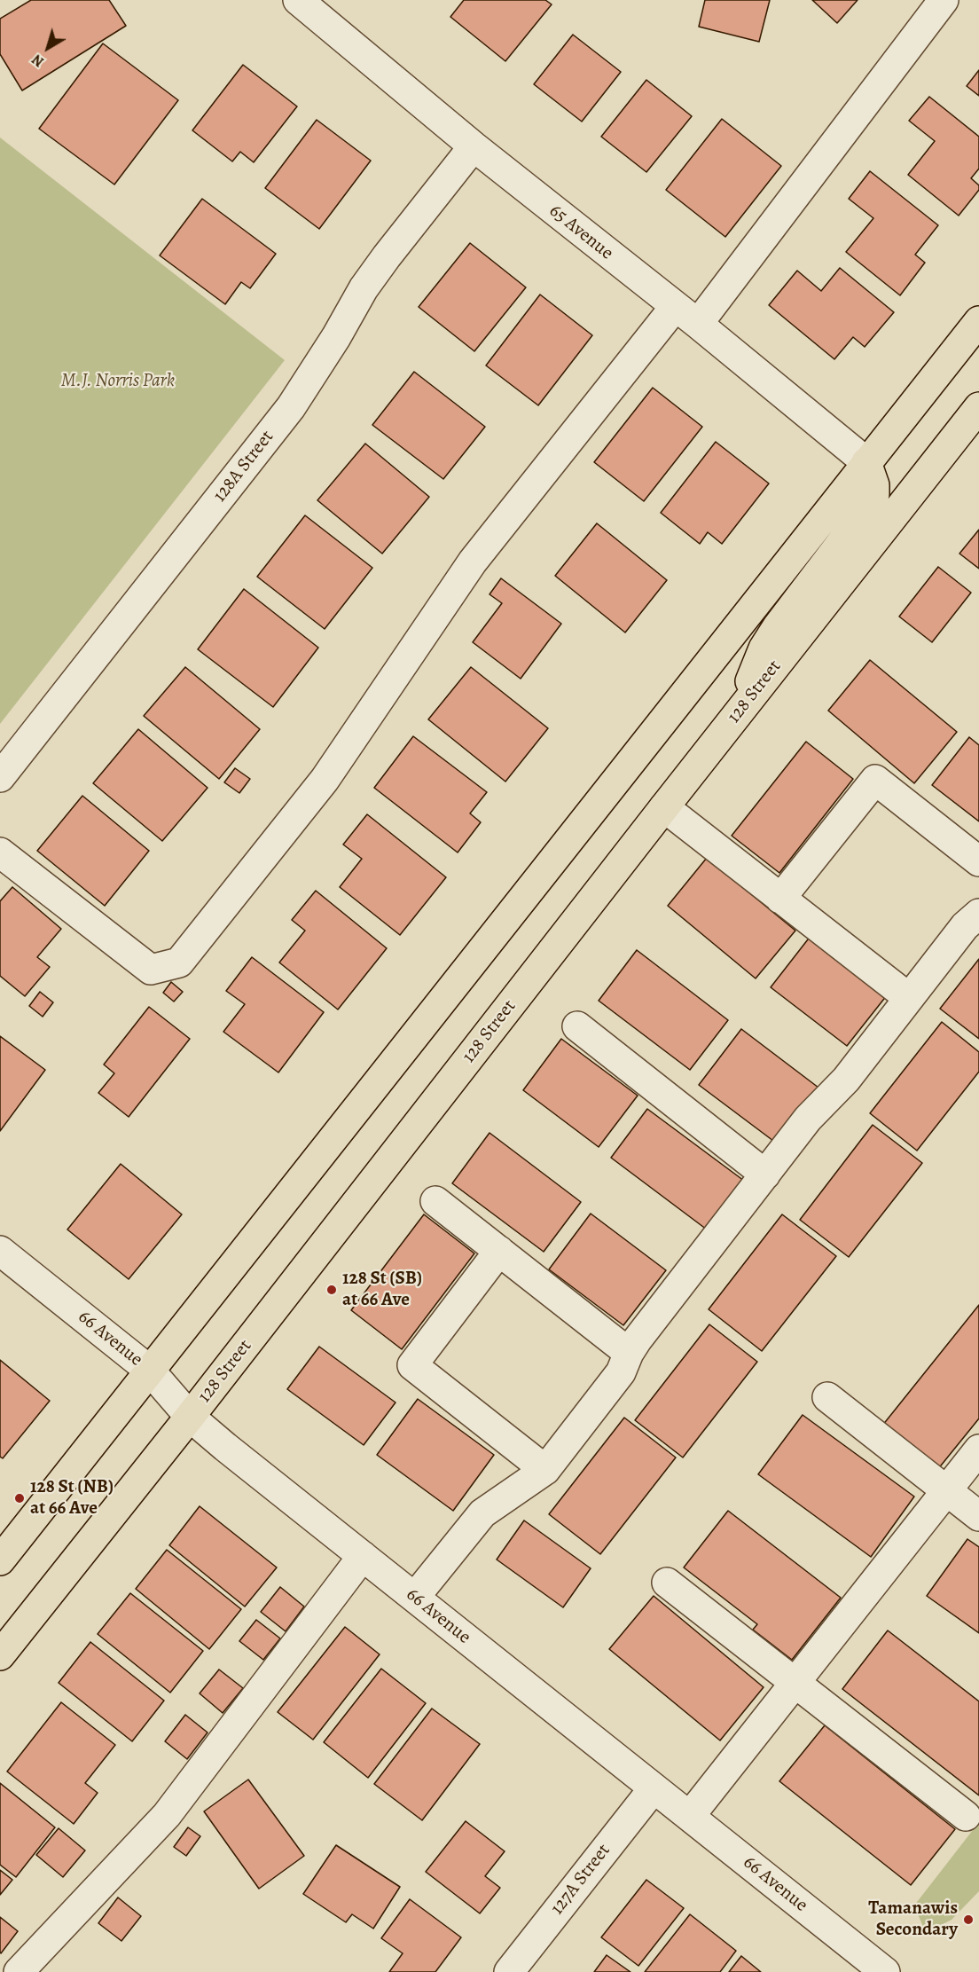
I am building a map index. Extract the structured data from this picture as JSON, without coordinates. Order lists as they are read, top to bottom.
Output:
{
  "streets": {
    "main road": ["128 Street"],
    "street": [
      "65 Avenue",
      "128A Street",
      "66 Avenue",
      "127A Street"
    ]
  },
  "crossings": [
    ["65 Avenue", "128A Street"],
    ["128 Street", "66 Avenue"],
    ["66 Avenue", "127A Street"]
  ],
  "parks": ["M.J. Norris Park"],
  "places": ["128 St (SB) at 66 Ave", "128 St (NB) at 66 Ave", "Tamanawis Secondary"],
  "north": "bottom left"
}
